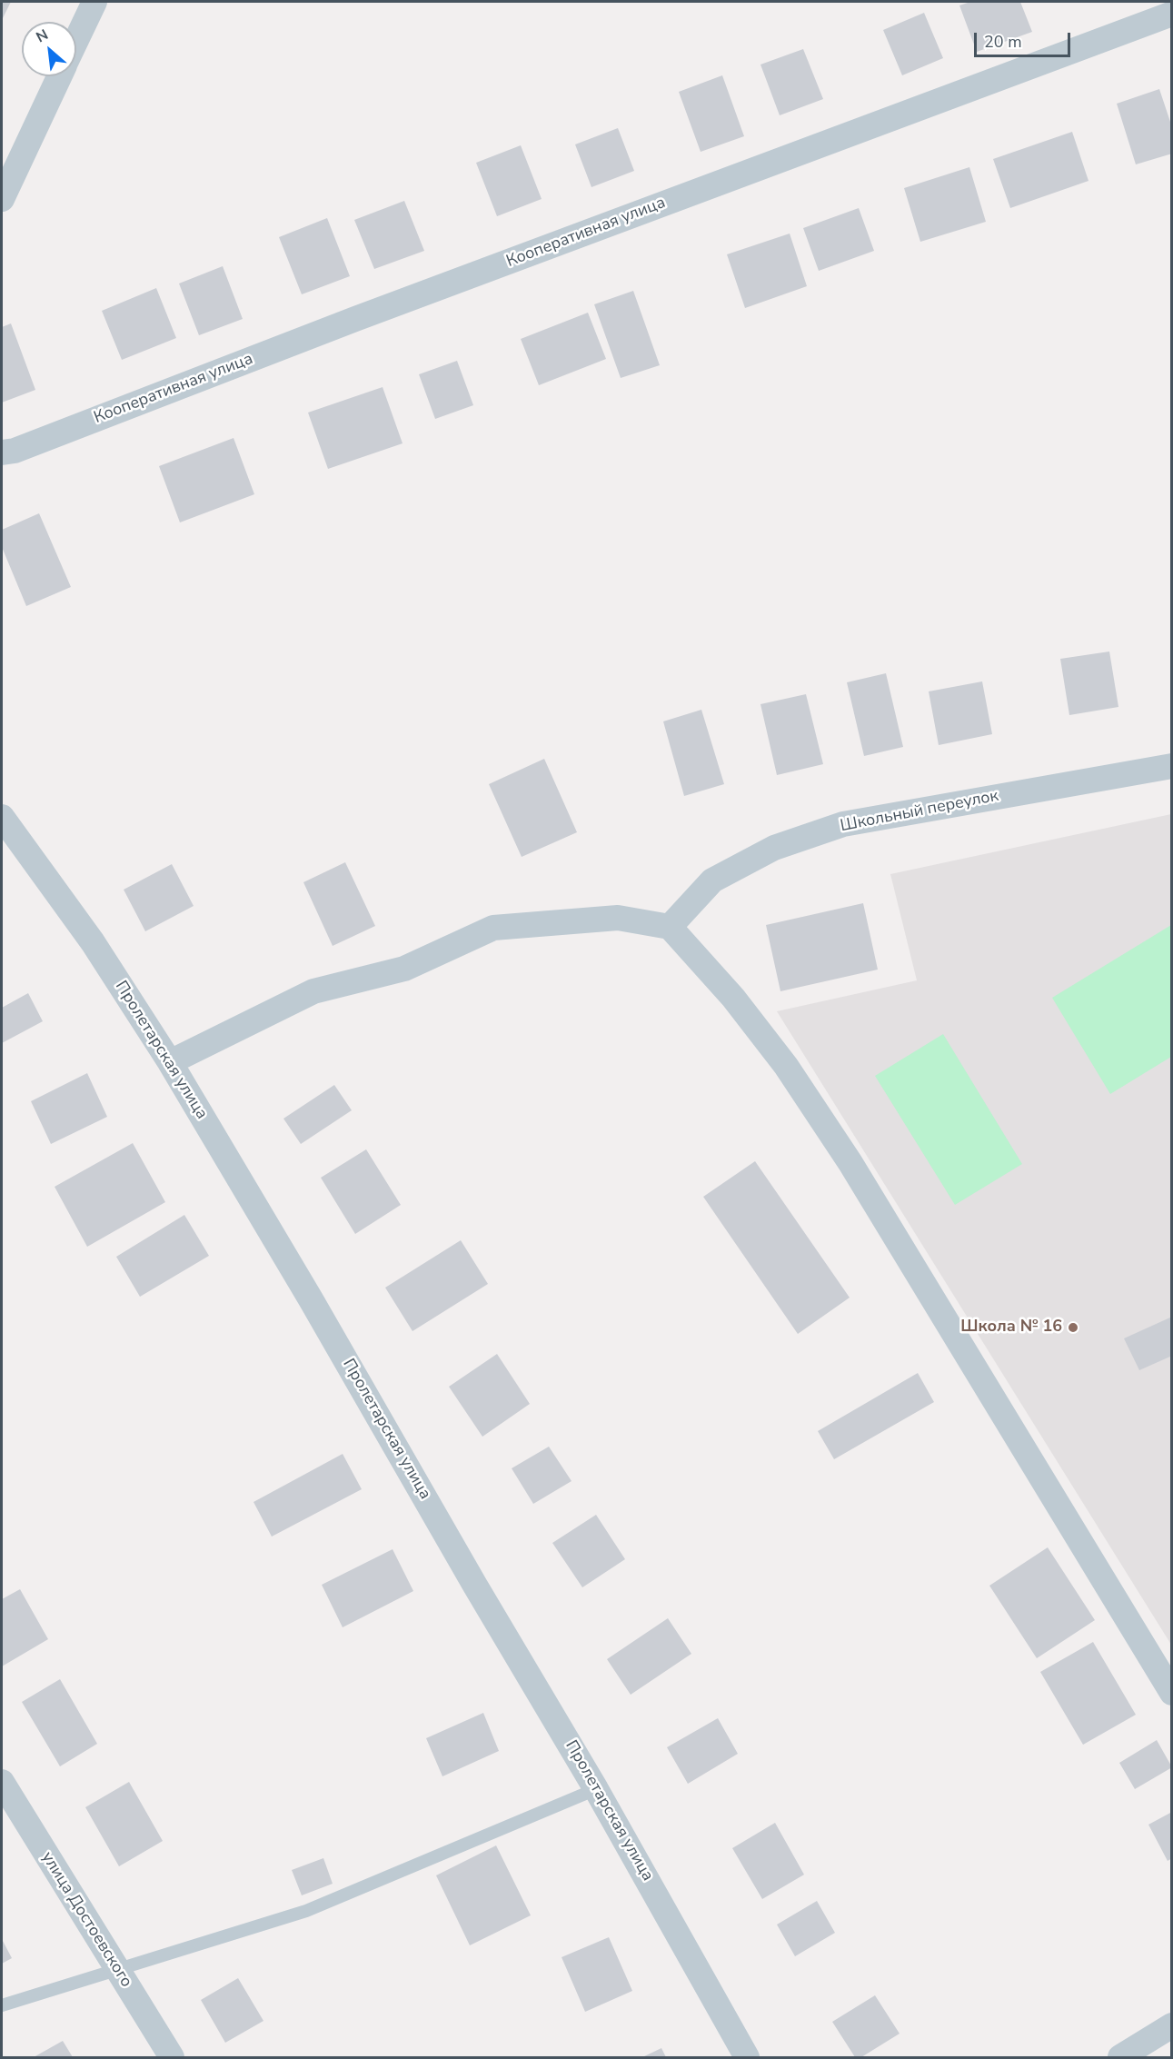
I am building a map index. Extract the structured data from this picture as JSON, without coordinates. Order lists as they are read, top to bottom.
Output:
{
  "streets": {
    "street": [
      "Кооперативная улица",
      "Школьный переулок",
      "Пролетарская улица",
      "улица Достоевского"
    ]
  },
  "places": ["Школа № 16"],
  "scale_bar": "20 m",
  "north": "top left"
}
